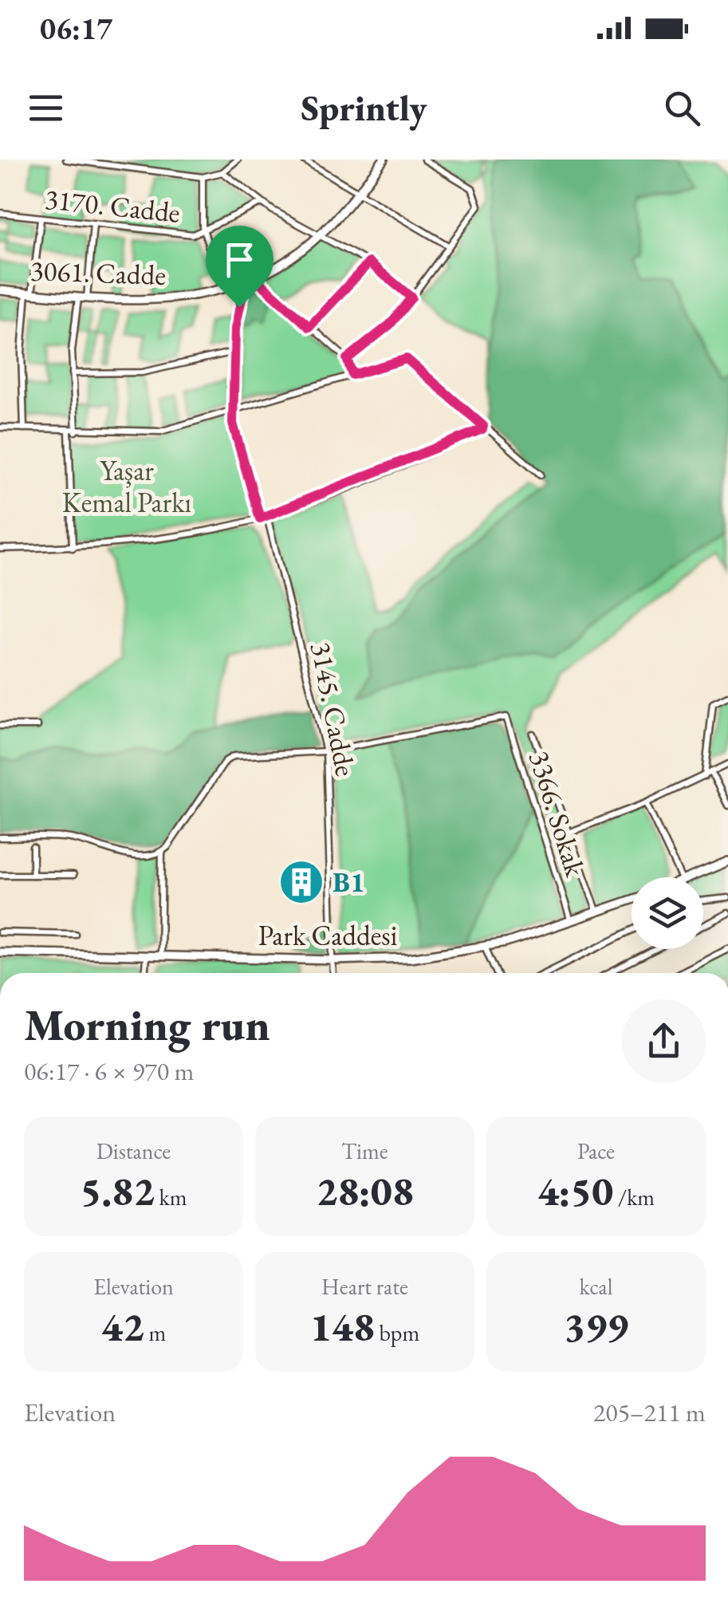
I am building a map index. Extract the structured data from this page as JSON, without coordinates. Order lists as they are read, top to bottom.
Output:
{
  "streets": {
    "street": [
      "3170. Cadde",
      "3061. Cadde",
      "3145. Cadde",
      "3366. Sokak",
      "Park Caddesi"
    ]
  },
  "crossings": [
    ["3061. Cadde", "3145. Cadde"],
    ["3145. Cadde", "3366. Sokak"],
    ["3145. Cadde", "Park Caddesi"],
    ["3366. Sokak", "Park Caddesi"]
  ],
  "parks": ["Yaşar Kemal Parkı"],
  "places": {
    "building": ["B1"]
  },
  "page": {
    "status": "06:17",
    "header": "Sprintly",
    "heading": ["Morning run", "06:17 · 6 × 970 m"],
    "stats": [
      ["Distance", "5.82 km"],
      ["Time", "28:08"],
      ["Pace", "4:50 /km"],
      ["Elevation", "42 m"],
      ["Heart rate", "148 bpm"],
      ["kcal", "399"]
    ],
    "chart": ["Elevation", "205–211 m"]
  }
}
